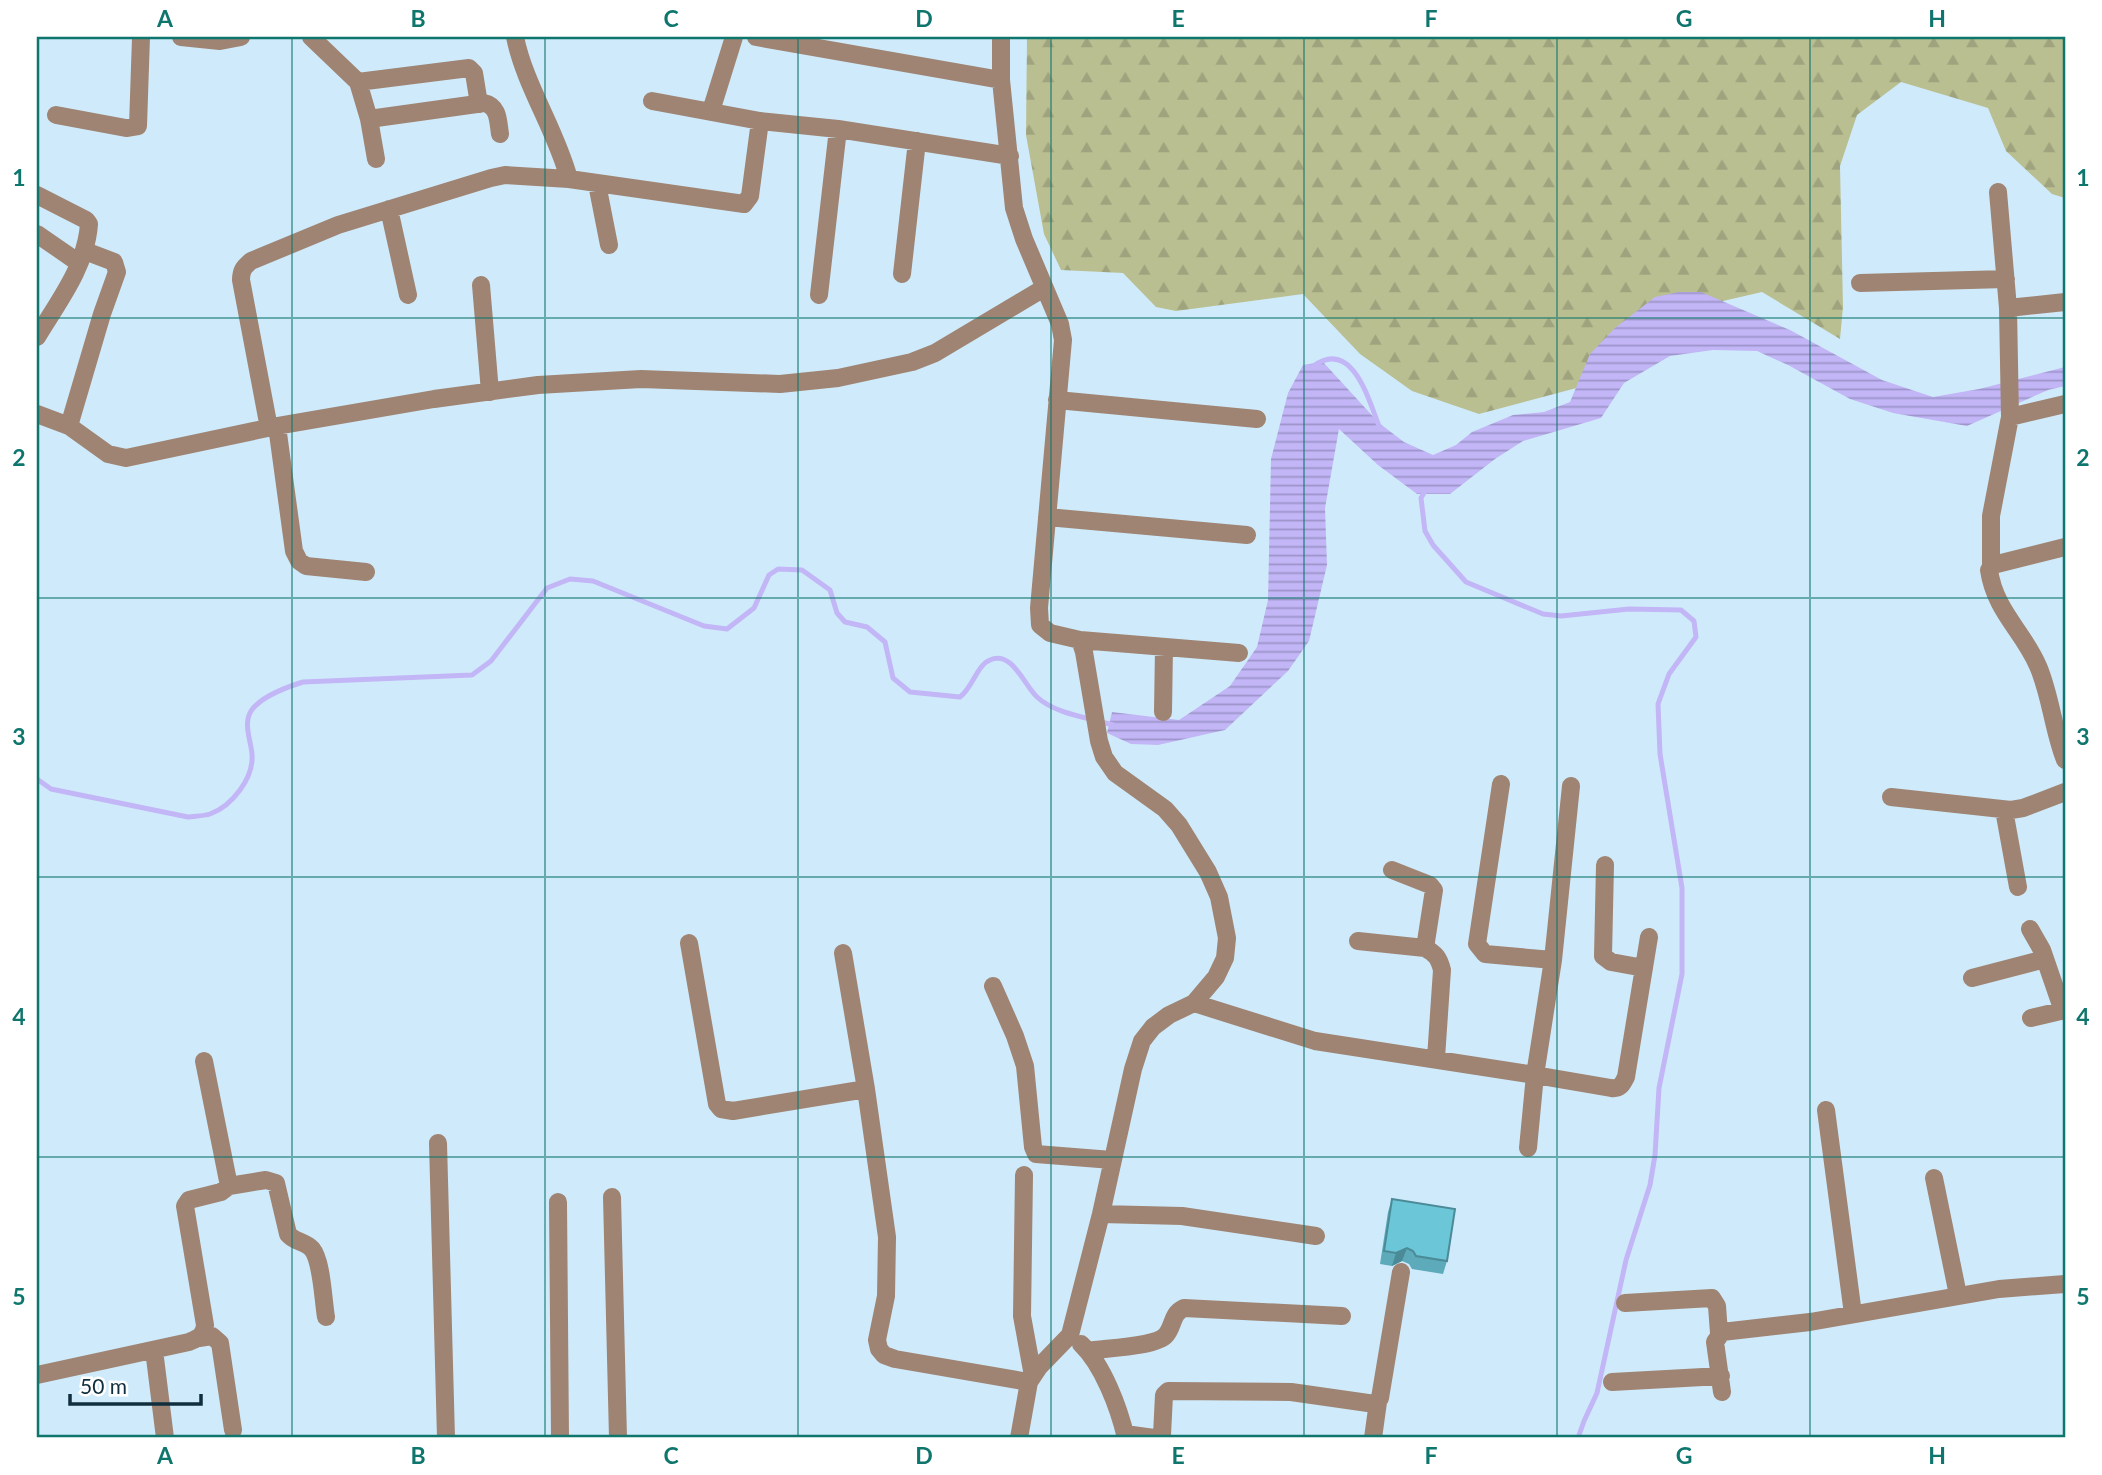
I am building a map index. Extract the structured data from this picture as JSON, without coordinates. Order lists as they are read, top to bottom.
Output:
{
  "scale_bar": "50 m",
  "grid": {
    "columns": [
      "A",
      "B",
      "C",
      "D",
      "E",
      "F",
      "G",
      "H"
    ],
    "rows": [
      "1",
      "2",
      "3",
      "4",
      "5"
    ]
  }
}
